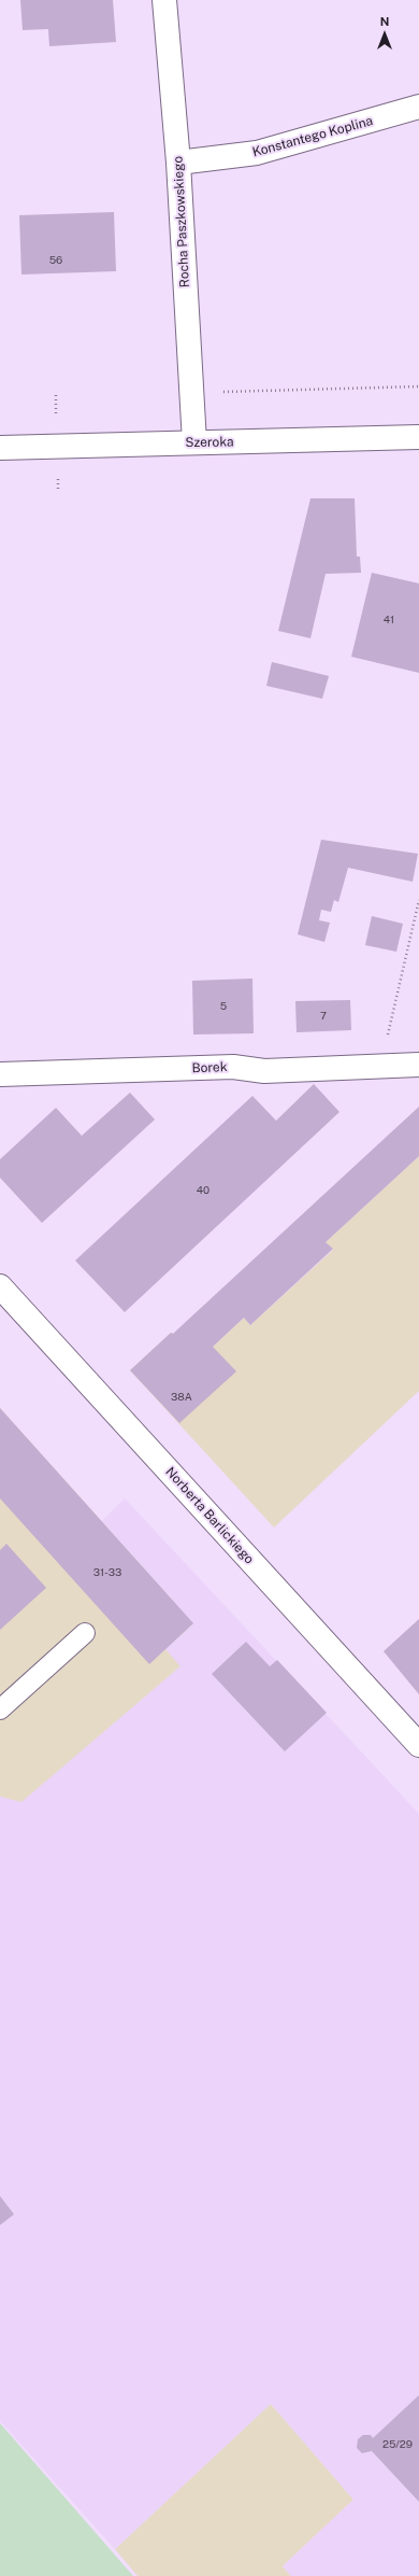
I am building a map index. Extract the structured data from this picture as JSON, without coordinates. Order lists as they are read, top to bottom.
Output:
{
  "streets": {
    "street": [
      "Konstantego Koplina",
      "Rocha Paszkowskiego",
      "Szeroka",
      "Borek",
      "Norberta Barlickiego"
    ]
  },
  "crossings": [
    ["Konstantego Koplina", "Rocha Paszkowskiego"],
    ["Rocha Paszkowskiego", "Szeroka"]
  ],
  "house_numbers": [
    "56",
    "41",
    "5",
    "7",
    "40",
    "38A",
    "31-33",
    "25/29"
  ],
  "north": "top"
}
